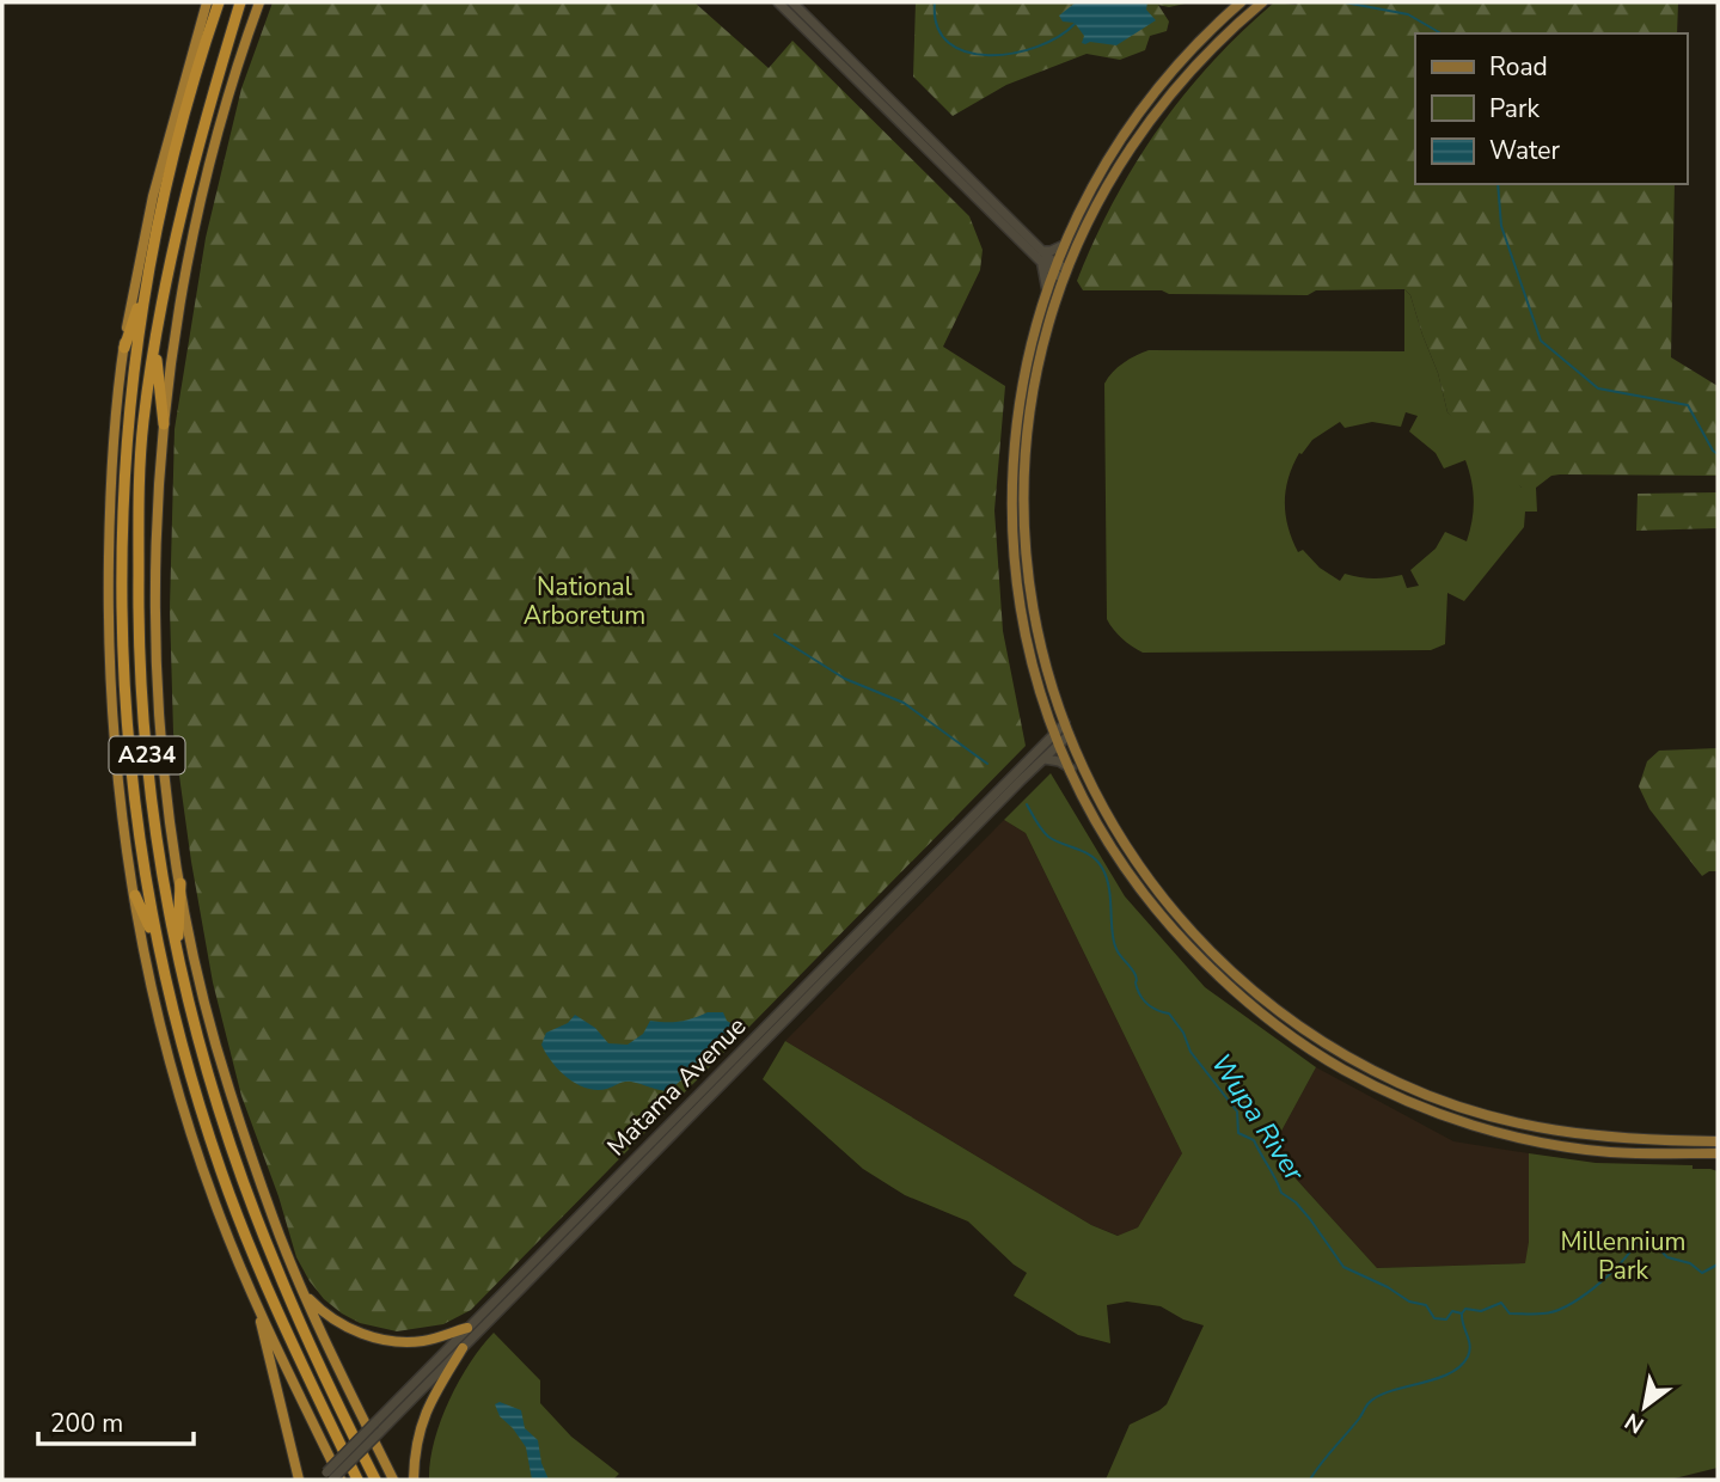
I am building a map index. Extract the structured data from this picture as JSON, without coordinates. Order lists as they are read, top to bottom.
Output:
{
  "streets": {
    "highway": ["A234"],
    "main road": ["Matama Avenue"]
  },
  "water": ["Wupa River"],
  "parks": ["National Arboretum", "Millennium Park"],
  "legend": ["Road", "Park", "Water"],
  "scale_bar": "200 m",
  "north": "bottom left"
}
